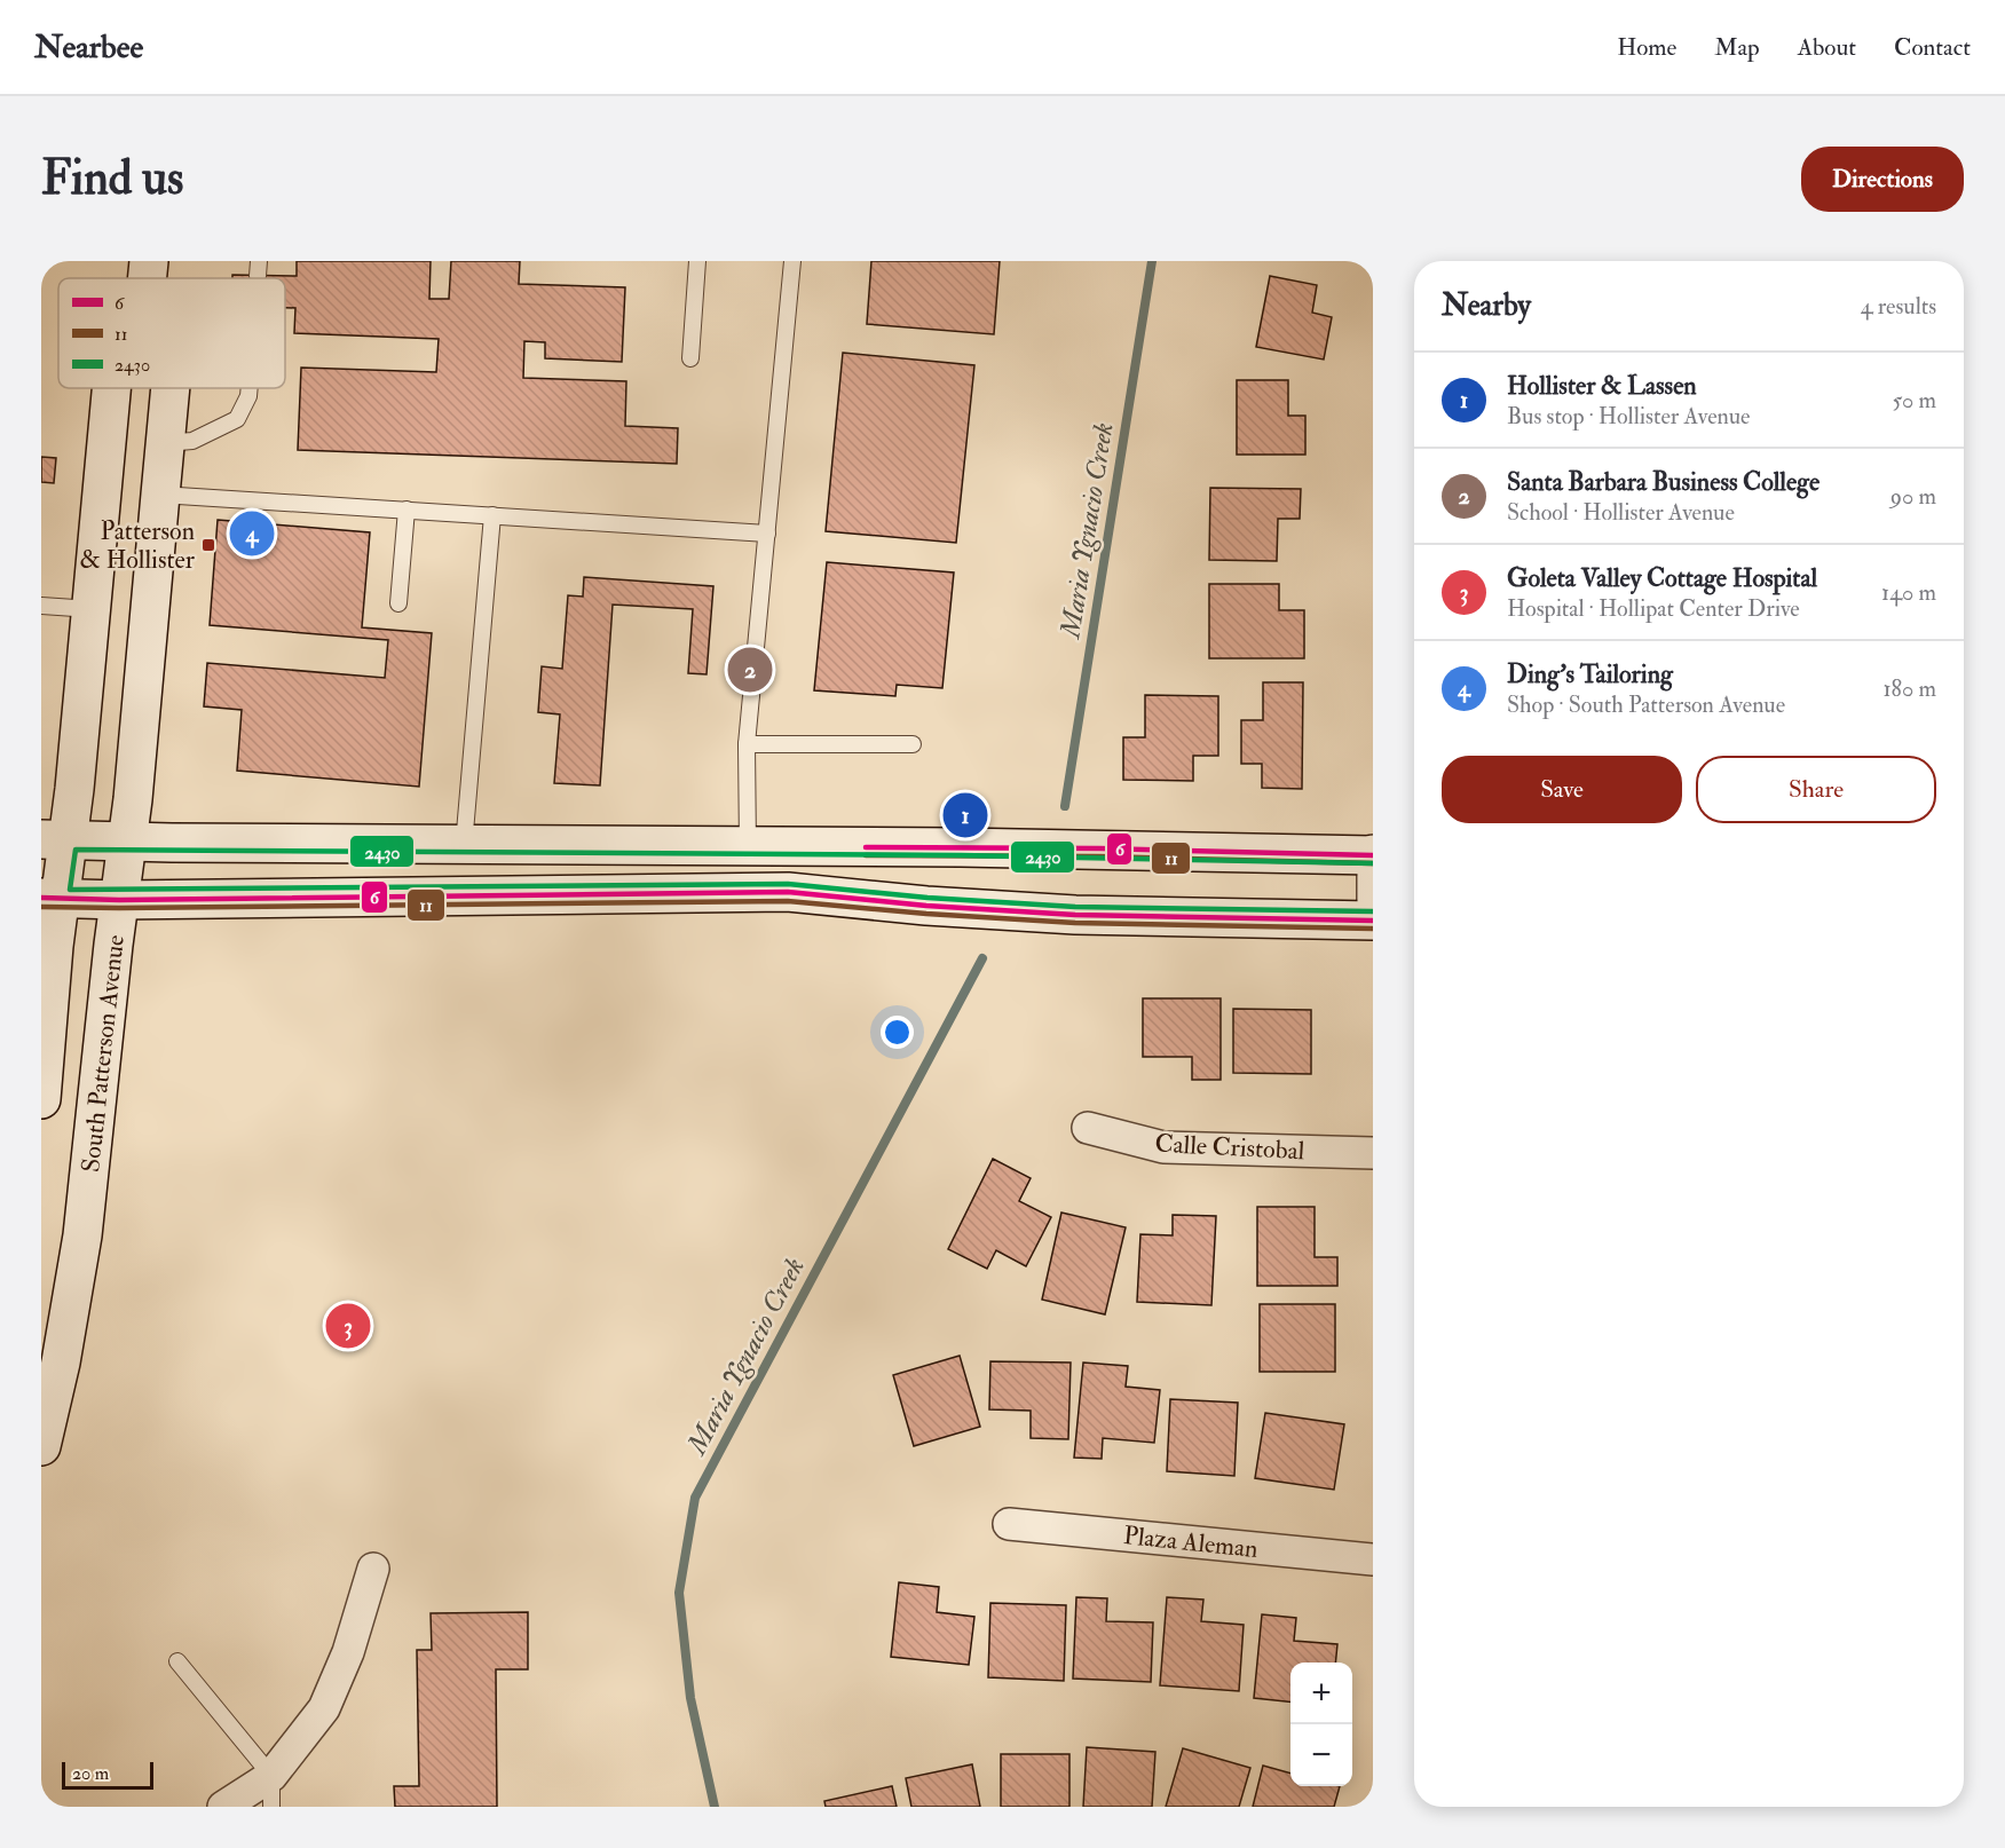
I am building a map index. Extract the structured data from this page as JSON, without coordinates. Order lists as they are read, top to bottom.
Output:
{
  "streets": {
    "main road": ["South Patterson Avenue"],
    "street": ["Calle Cristobal", "Plaza Aleman"]
  },
  "water": ["Maria Ygnacio Creek"],
  "places": {
    "transit": ["Patterson & Hollister"]
  },
  "lines": ["transit line 6", "transit line 2430", "transit line 11"],
  "legend": ["6", "11", "2430"],
  "scale_bar": "20 m",
  "page": {
    "header": "Nearbee",
    "nav": [
      "Home",
      "Map",
      "About",
      "Contact"
    ],
    "buttons": [
      "Directions",
      ["Save", "Share"]
    ],
    "title": "Find us",
    "heading": ["Nearby", "4 results"],
    "list": [
      {
        "mark": "1",
        "name": "Hollister & Lassen",
        "note": "Bus stop · Hollister Avenue",
        "value": "50 m"
      },
      {
        "mark": "2",
        "name": "Santa Barbara Business College",
        "note": "School · Hollister Avenue",
        "value": "90 m"
      },
      {
        "mark": "3",
        "name": "Goleta Valley Cottage Hospital",
        "note": "Hospital · Hollipat Center Drive",
        "value": "140 m"
      },
      {
        "mark": "4",
        "name": "Ding's Tailoring",
        "note": "Shop · South Patterson Avenue",
        "value": "180 m"
      }
    ],
    "pins": [
      "4",
      "2",
      "1",
      "3"
    ],
    "map_buttons": ["+", "−"],
    "scale": "20 m"
  }
}
